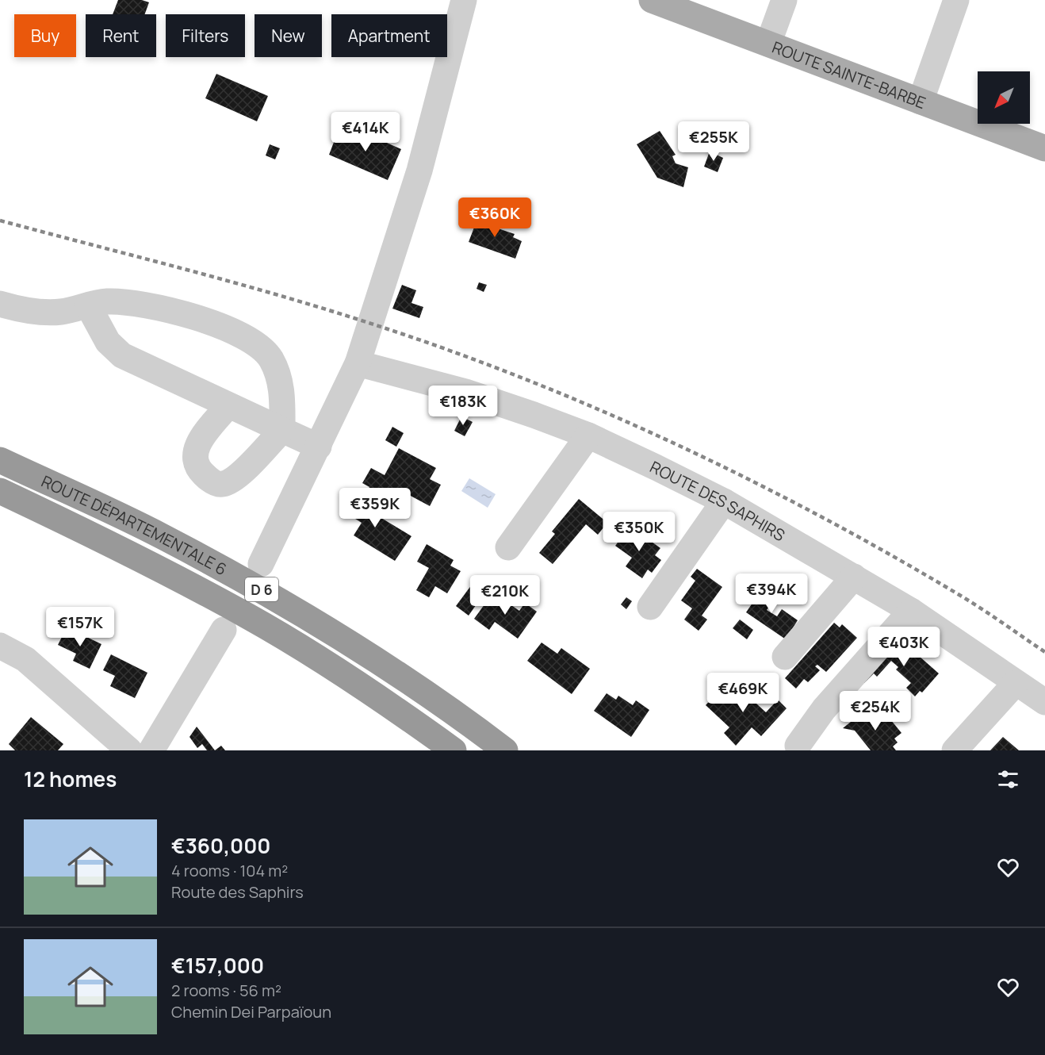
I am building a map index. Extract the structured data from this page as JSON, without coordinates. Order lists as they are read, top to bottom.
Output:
{
  "streets": {
    "highway": ["ROUTE DÉPARTEMENTALE 6", "D 6"],
    "main road": ["ROUTE SAINTE-BARBE"],
    "street": ["ROUTE DES SAPHIRS"]
  },
  "north": "bottom left",
  "page": {
    "chip": [
      "Buy",
      "Rent",
      "Filters",
      "New",
      "Apartment"
    ],
    "price": [
      "€414K",
      "€255K",
      "€360K",
      "€183K",
      "€359K",
      "€350K",
      "€394K",
      "€210K",
      "€157K",
      "€403K",
      "€469K",
      "€254K"
    ],
    "heading": "12 homes",
    "list": [
      {
        "name": "€360,000",
        "note": "4 rooms · 104 m² · Route des Saphirs"
      },
      {
        "name": "€157,000",
        "note": "2 rooms · 56 m² · Chemin Dei Parpaïoun"
      }
    ]
  }
}
